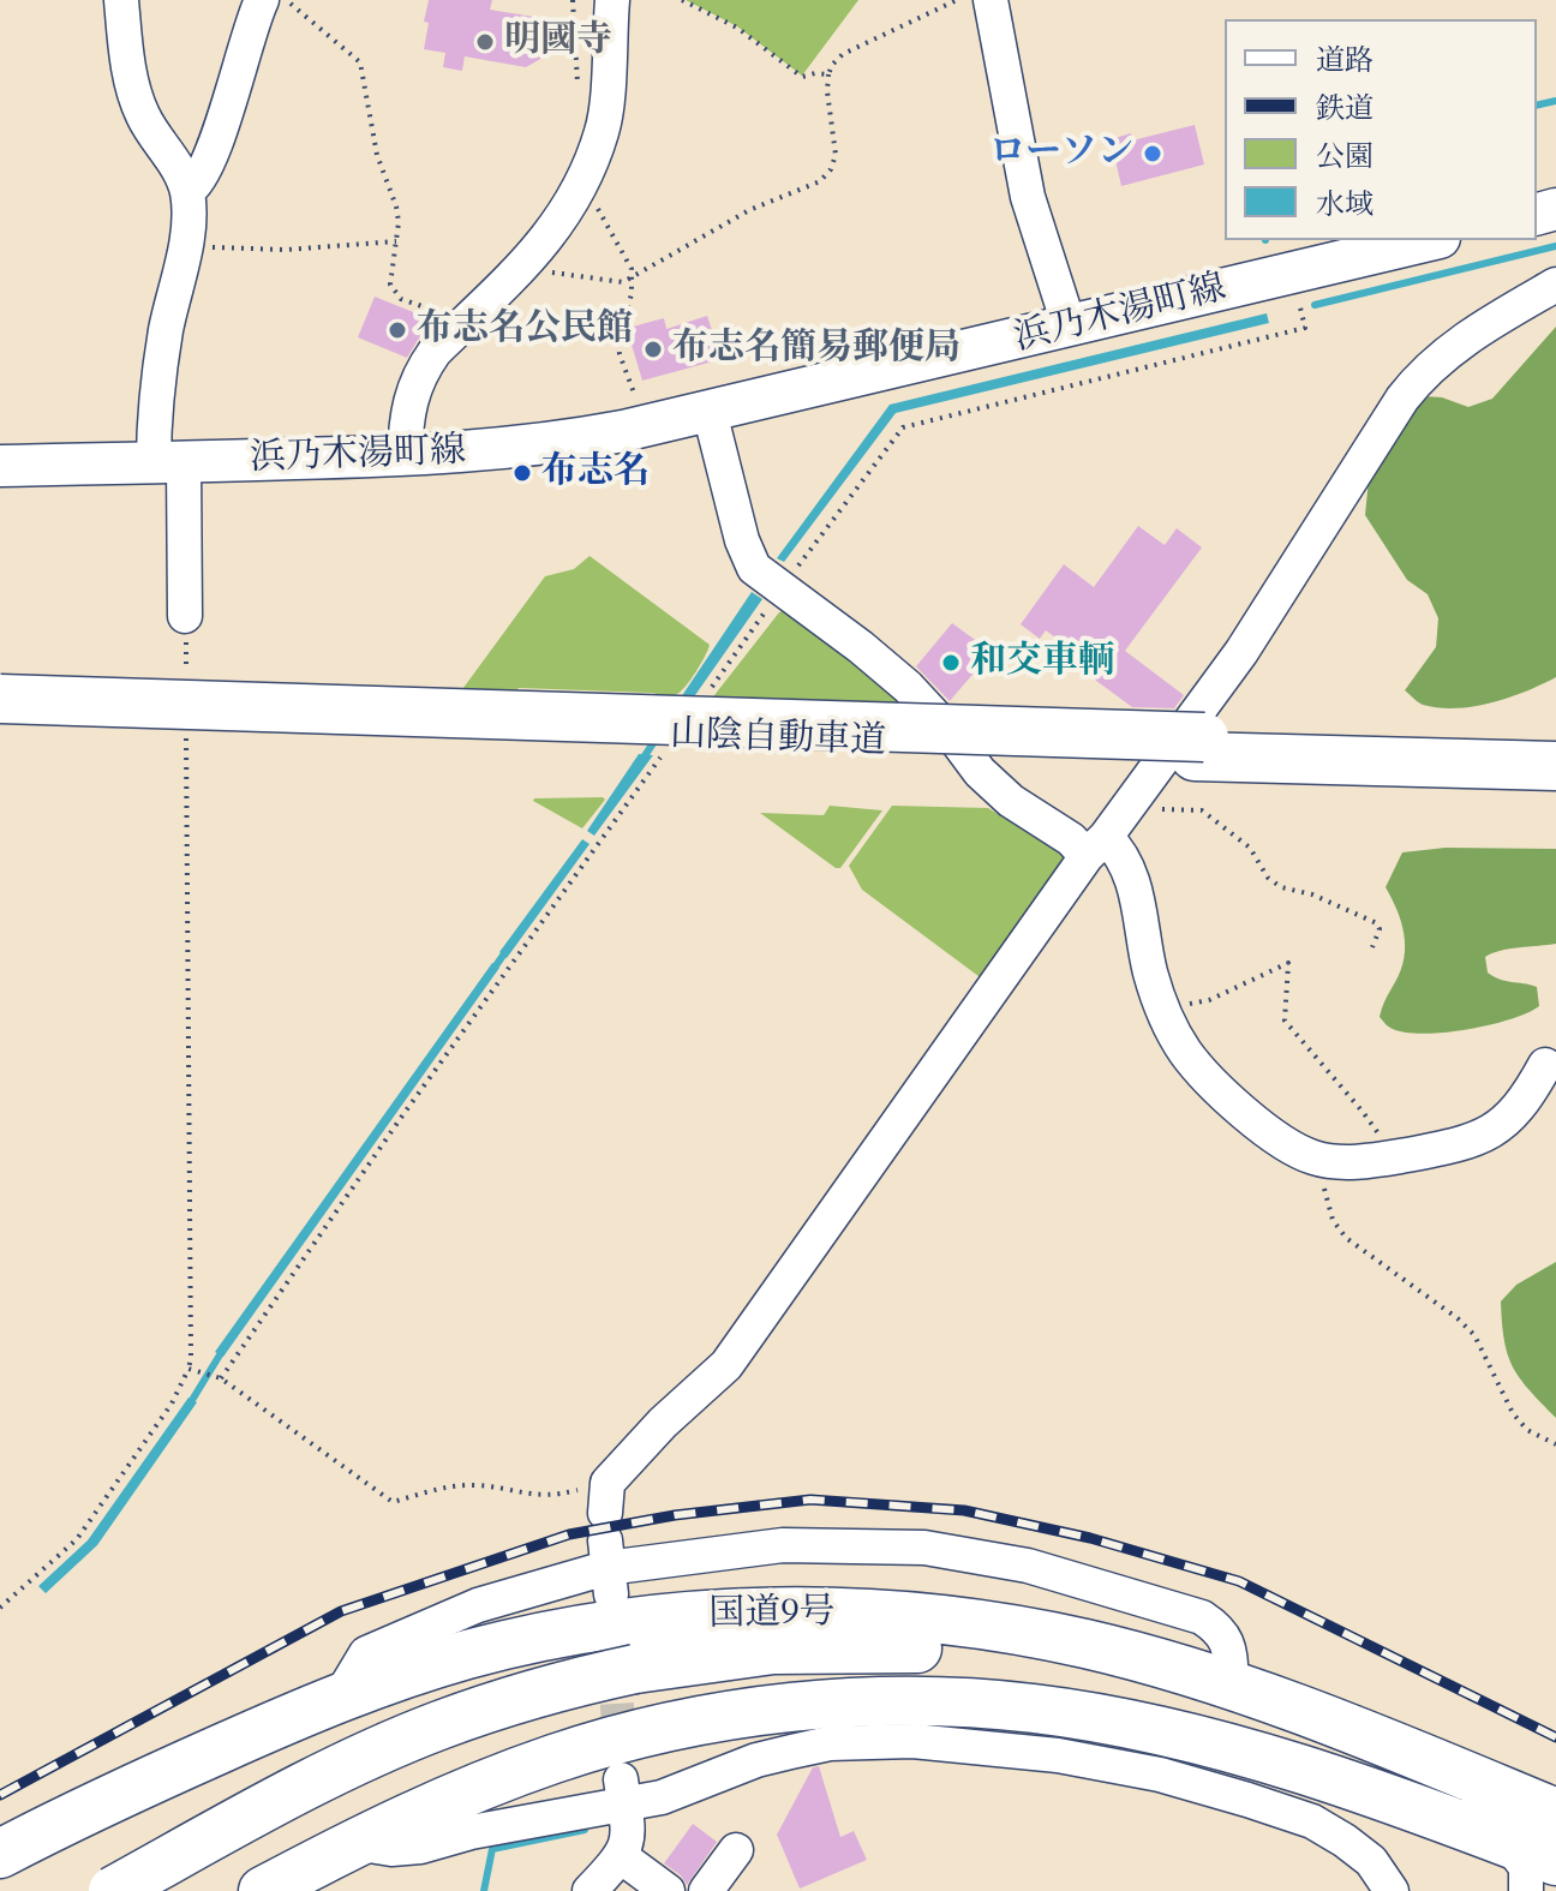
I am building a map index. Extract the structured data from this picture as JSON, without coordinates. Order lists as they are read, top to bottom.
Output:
{
  "streets": {
    "highway": ["山陰自動車道", "国道9号"],
    "main road": ["浜乃木湯町線"]
  },
  "places": [
    "明國寺",
    "ローソン",
    "布志名公民館",
    "布志名簡易郵便局",
    "布志名",
    "和交車輌"
  ],
  "legend": [
    "道路",
    "鉄道",
    "公園",
    "水域"
  ]
}
